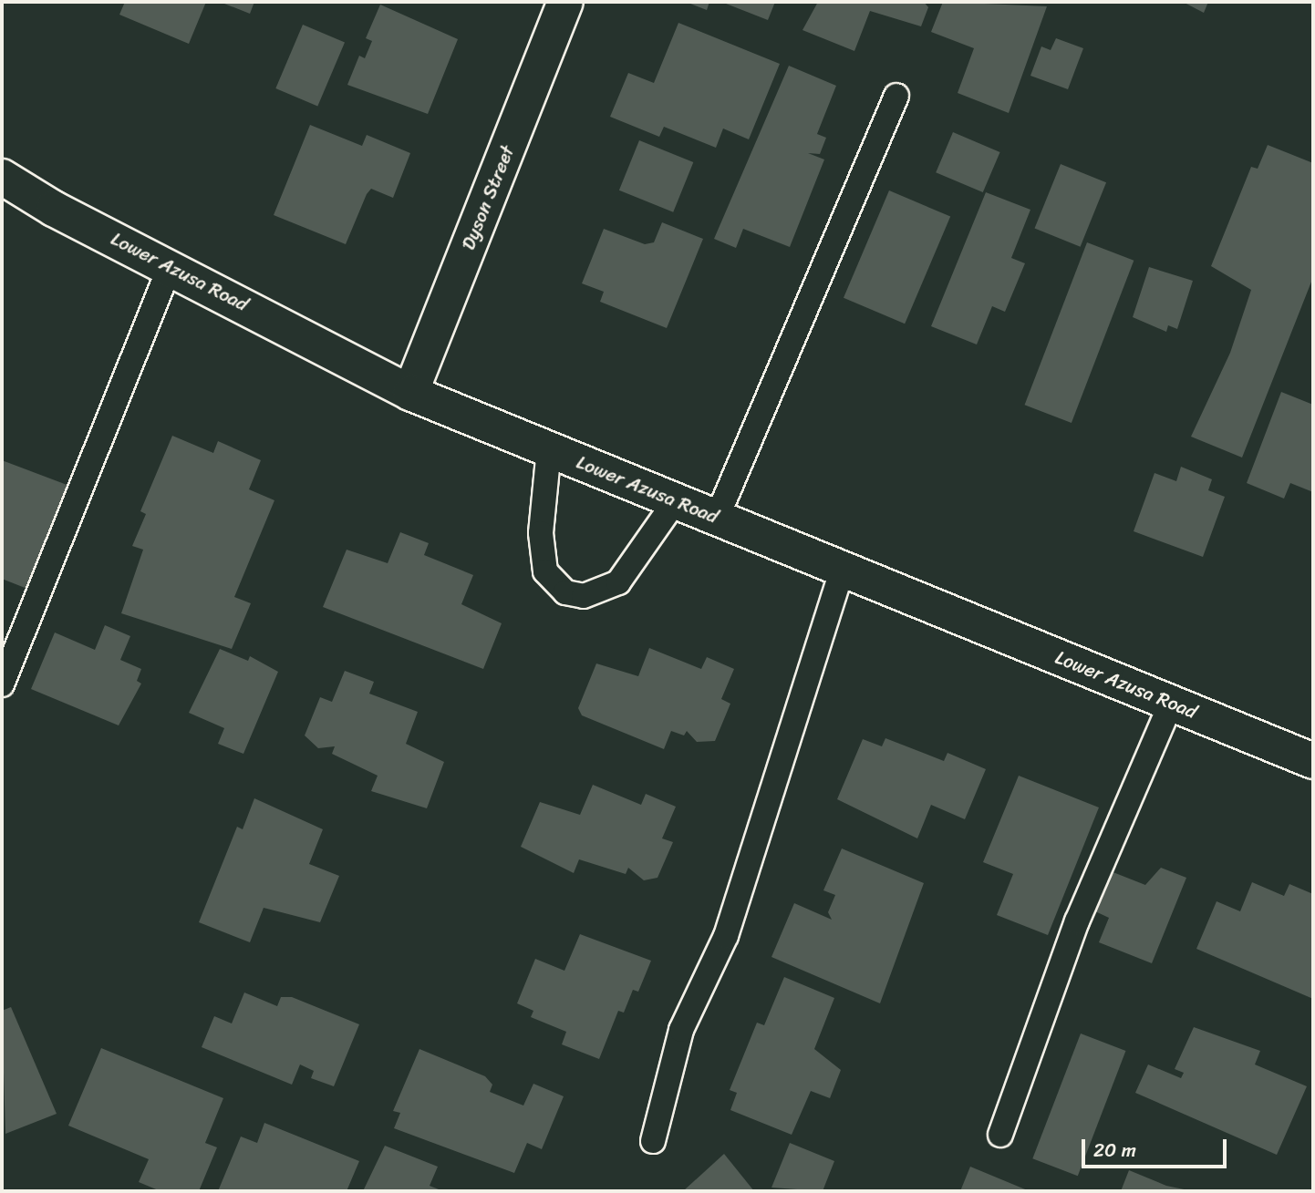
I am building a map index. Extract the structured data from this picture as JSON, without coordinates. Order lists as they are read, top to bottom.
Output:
{
  "streets": {
    "main road": ["Dyson Street", "Lower Azusa Road"]
  },
  "crossings": [
    ["Dyson Street", "Lower Azusa Road"]
  ],
  "scale_bar": "20 m"
}
